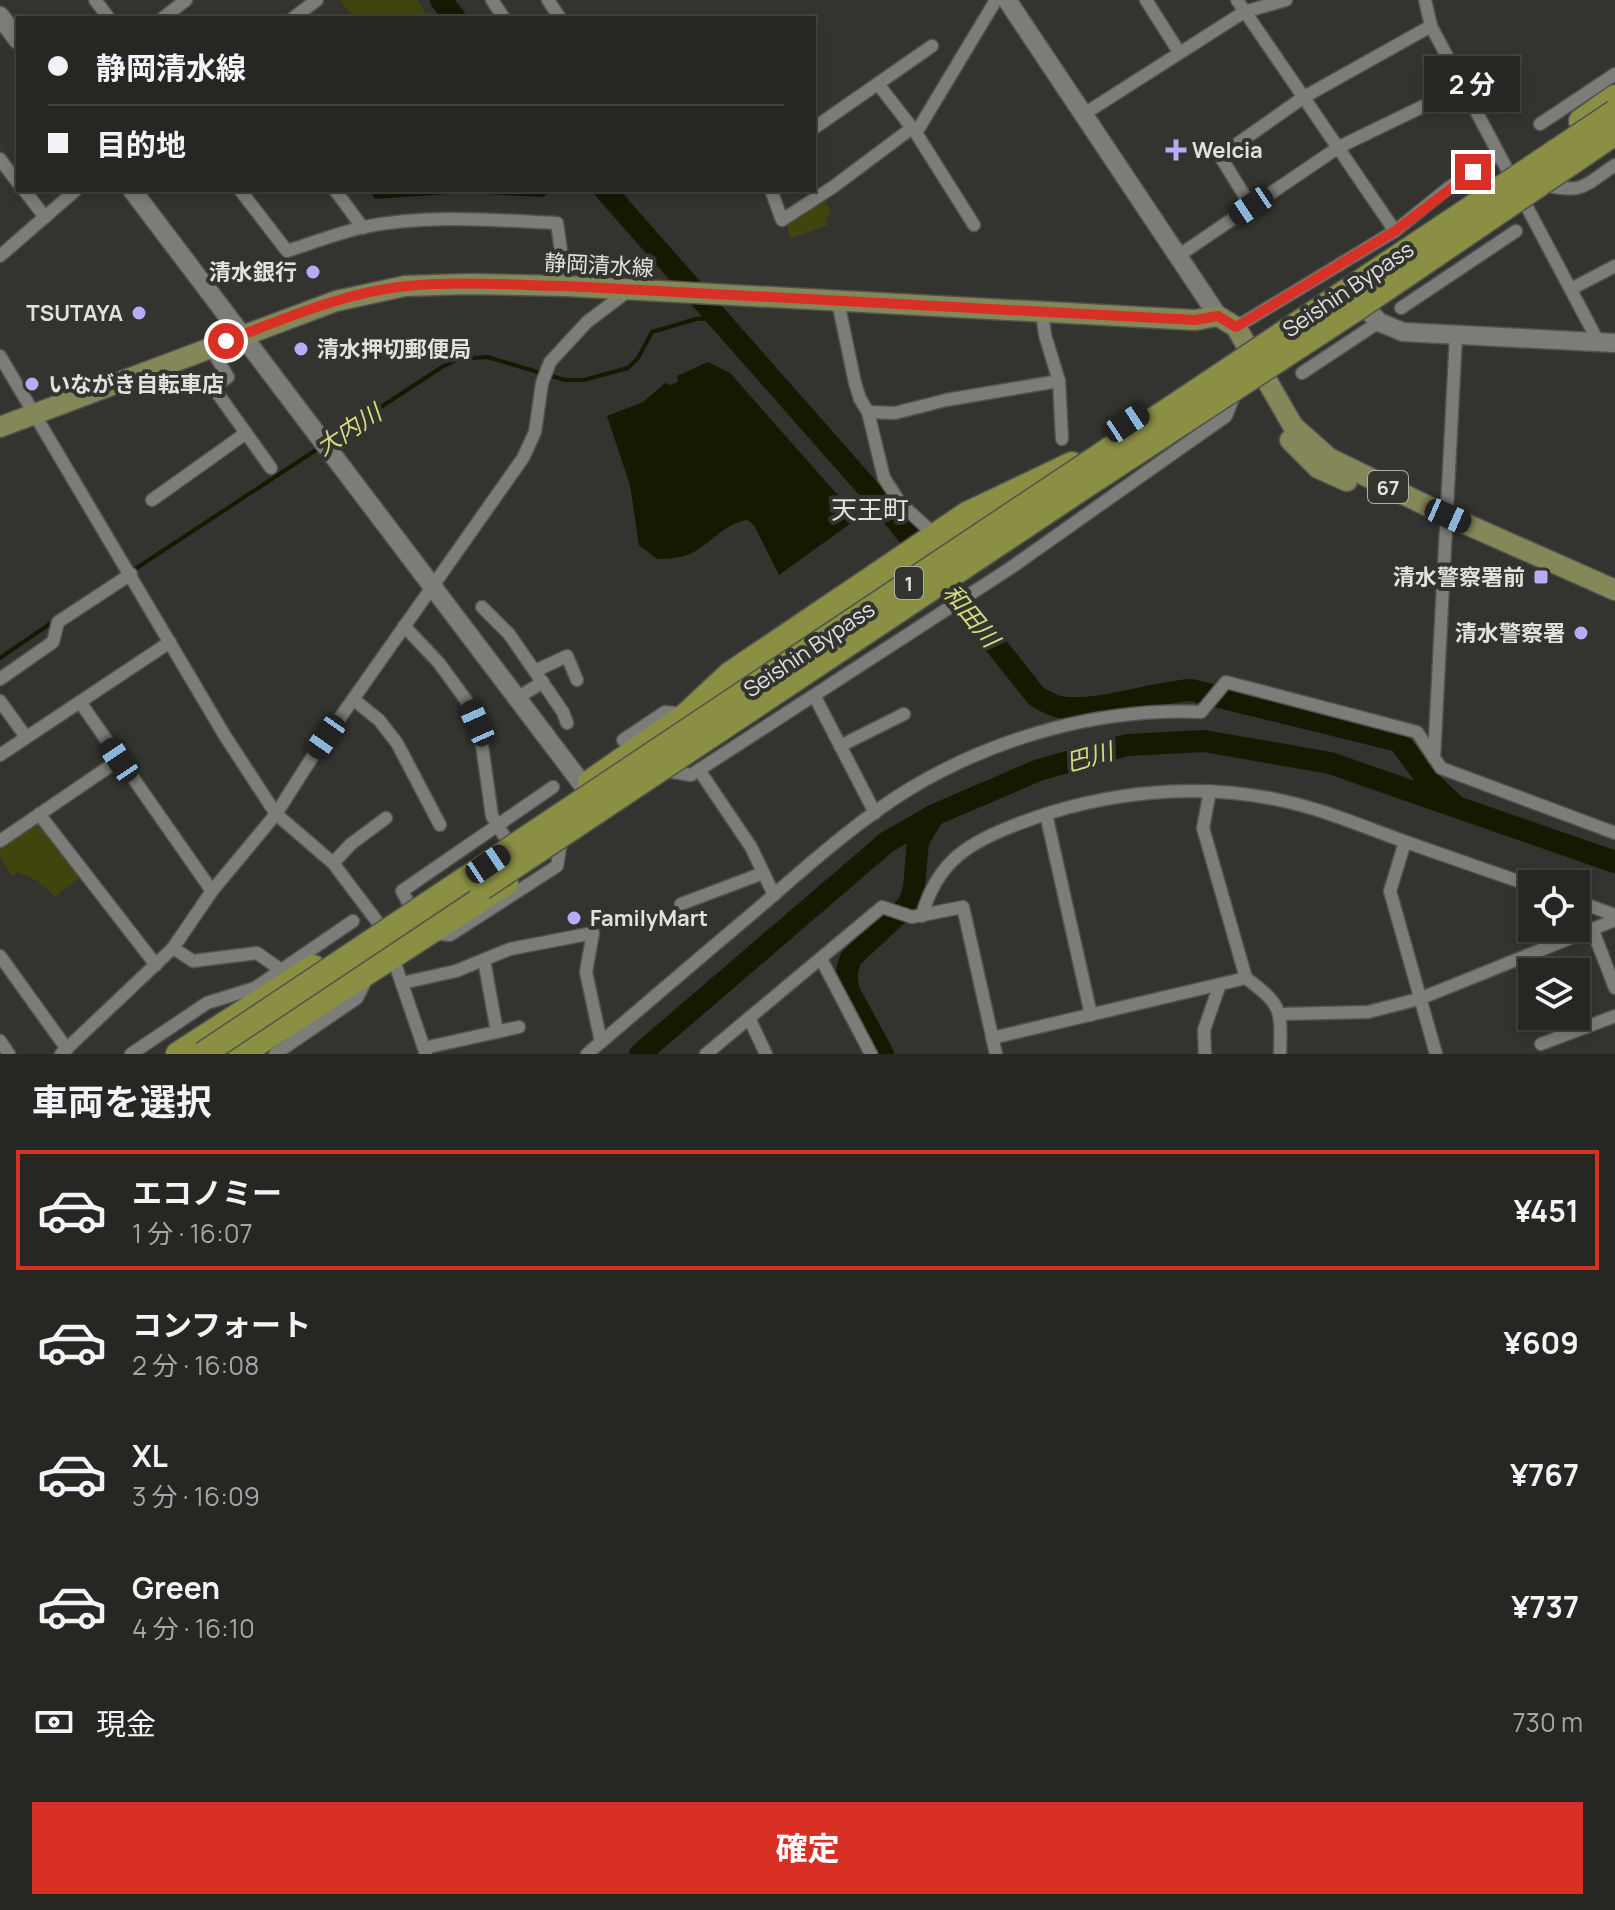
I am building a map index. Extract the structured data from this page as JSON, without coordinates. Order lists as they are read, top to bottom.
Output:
{
  "streets": {
    "highway": ["Seishin Bypass", "1"],
    "main road": ["静岡清水線", "67"]
  },
  "crossings": [
    ["静岡清水線", "67"]
  ],
  "districts": ["天王町"],
  "water": ["大内川", "和田川", "巴川"],
  "places": {
    "health": ["Welcia"],
    "other": [
      "清水銀行",
      "TSUTAYA",
      "清水押切郵便局",
      "いながき自転車店",
      "清水警察署",
      "FamilyMart"
    ],
    "transit": ["清水警察署前"]
  },
  "page": {
    "banner": ["静岡清水線", "目的地"],
    "bubble": "2 分",
    "heading": "車両を選択",
    "list": [
      {
        "name": "エコノミー",
        "note": "1 分 · 16:07",
        "value": "¥451"
      },
      {
        "name": "コンフォート",
        "note": "2 分 · 16:08",
        "value": "¥609"
      },
      {
        "name": "XL",
        "note": "3 分 · 16:09",
        "value": "¥767"
      },
      {
        "name": "Green",
        "note": "4 分 · 16:10",
        "value": "¥737"
      }
    ],
    "pay": ["現金", "730 m"],
    "buttons": "確定"
  }
}
